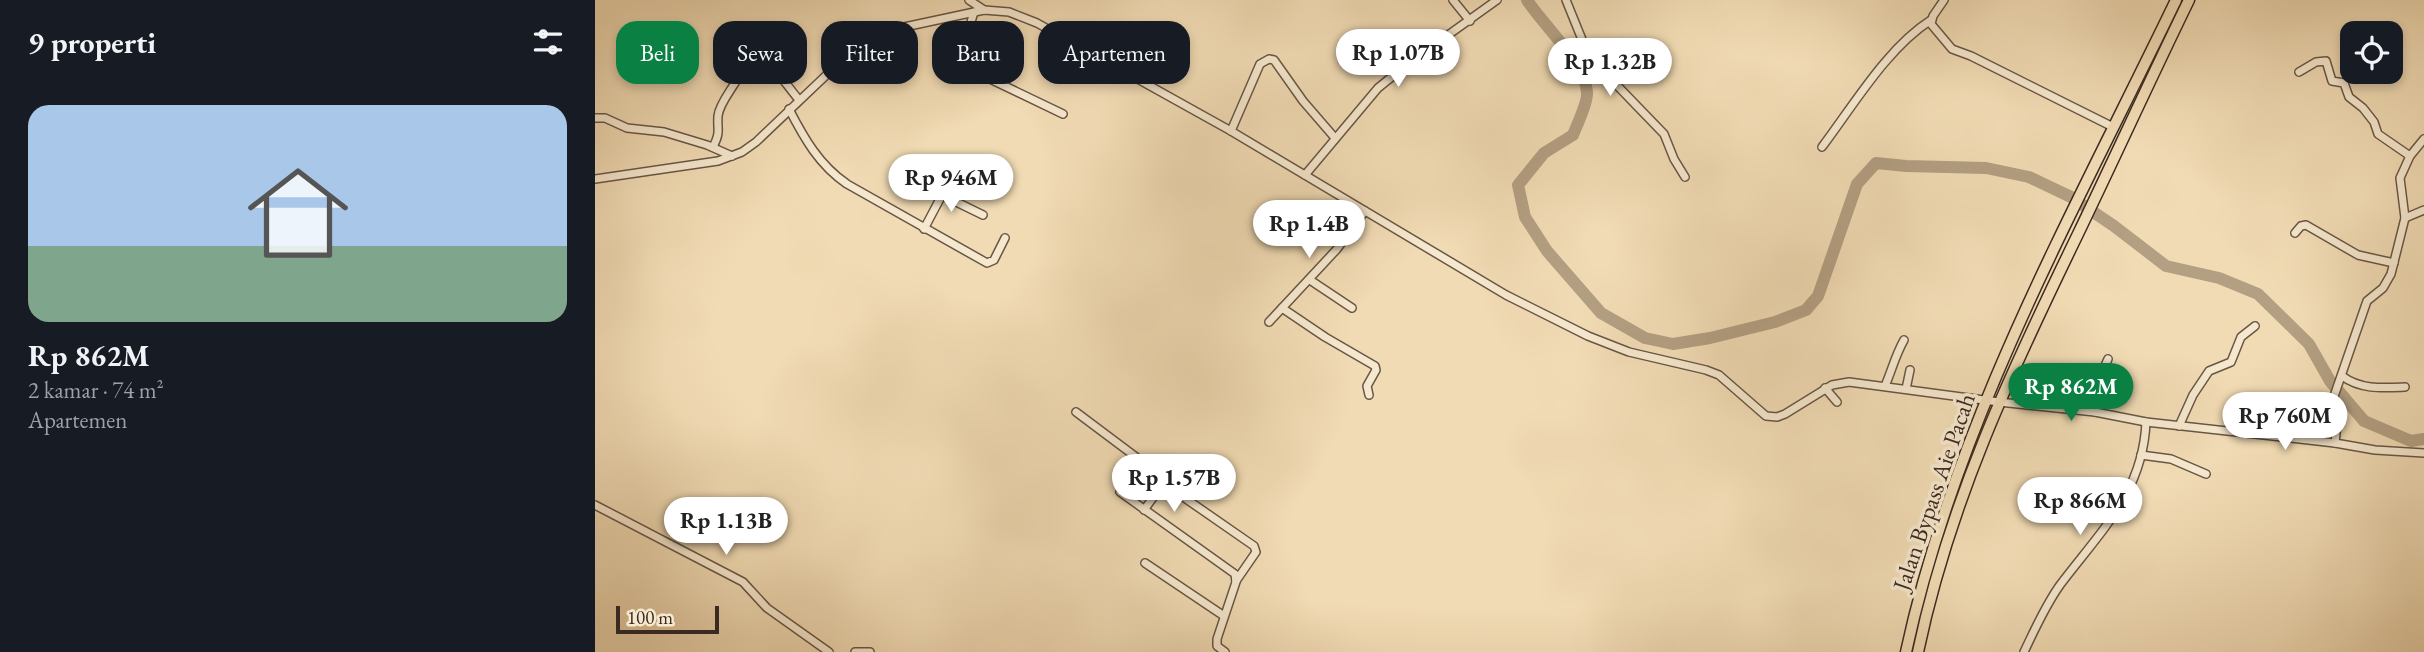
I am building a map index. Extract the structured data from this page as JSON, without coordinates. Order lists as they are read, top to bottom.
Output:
{
  "streets": {
    "highway": ["Jalan Bypass Aie Pacah"]
  },
  "scale_bar": "100 m",
  "page": {
    "heading": "9 properti",
    "chip": [
      "Beli",
      "Sewa",
      "Filter",
      "Baru",
      "Apartemen"
    ],
    "price": [
      "Rp 1.07B",
      "Rp 1.32B",
      "Rp 946M",
      "Rp 1.4B",
      "Rp 862M",
      "Rp 760M",
      "Rp 1.57B",
      "Rp 866M",
      "Rp 1.13B"
    ],
    "list": [
      {
        "name": "Rp 862M",
        "note": "2 kamar · 74 m² · Apartemen"
      }
    ],
    "scale": "100 m"
  }
}
